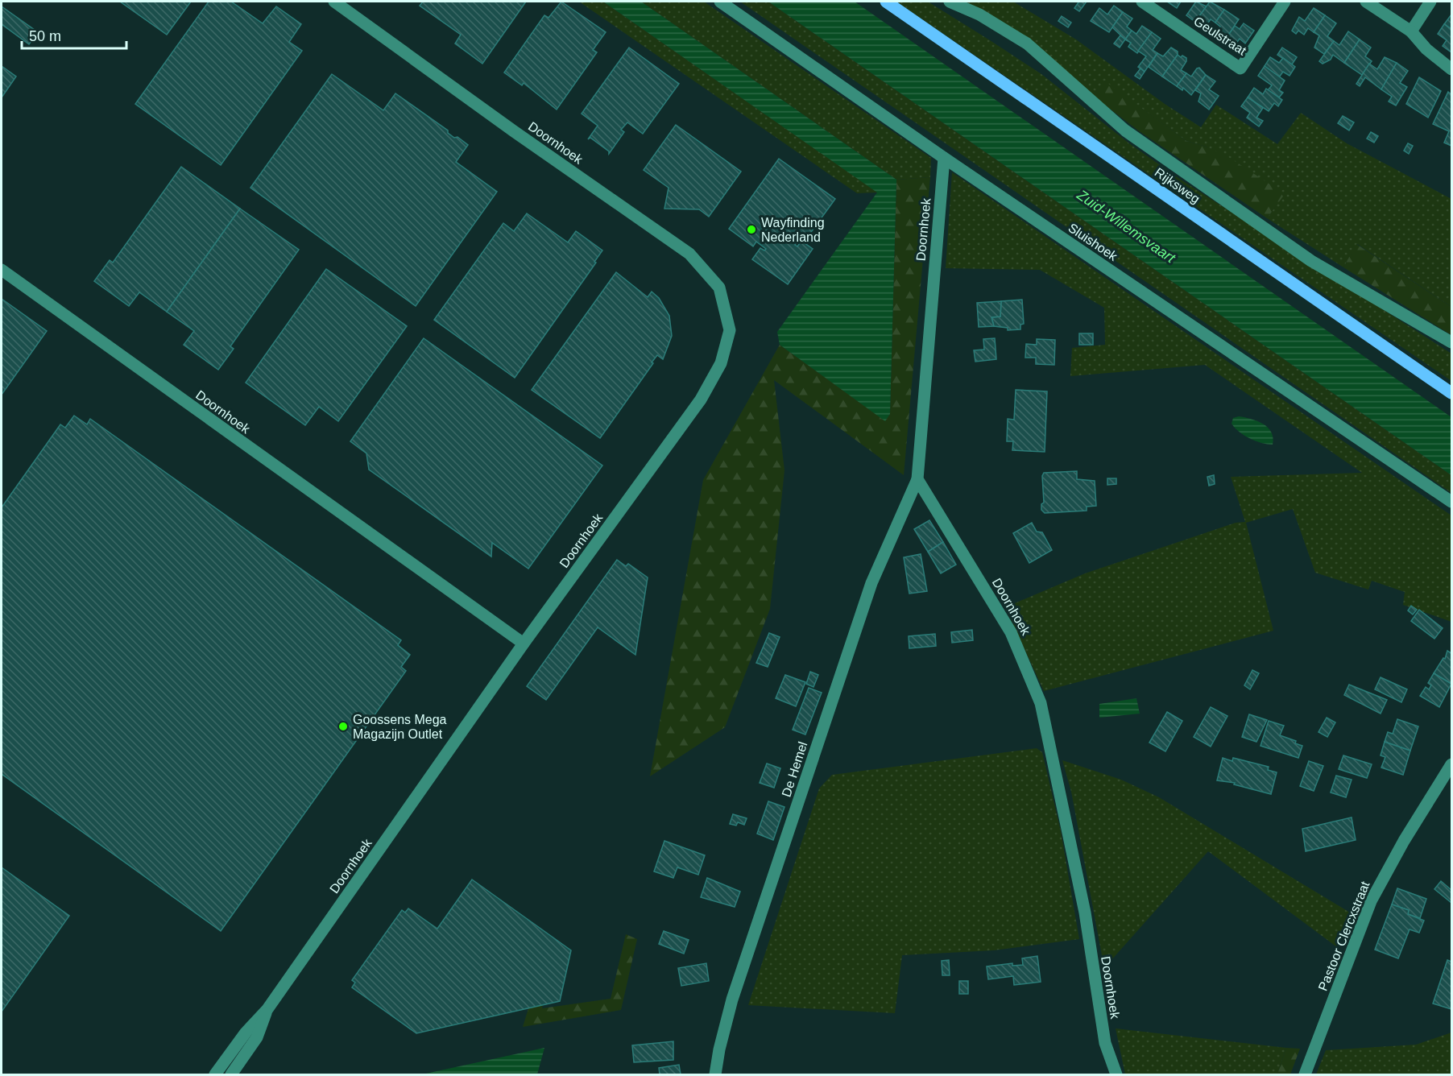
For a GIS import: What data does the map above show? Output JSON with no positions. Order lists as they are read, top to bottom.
{
  "streets": {
    "main road": ["Rijksweg"],
    "street": [
      "Geulstraat",
      "Doornhoek",
      "Sluishoek",
      "De Hemel",
      "Pastoor Clercxstraat"
    ]
  },
  "crossings": [
    ["Doornhoek", "Sluishoek"],
    ["Doornhoek", "De Hemel"]
  ],
  "water": ["Zuid-Willemsvaart"],
  "places": ["Wayfinding Nederland", "Goossens Mega Magazijn Outlet"],
  "scale_bar": "50 m"
}
